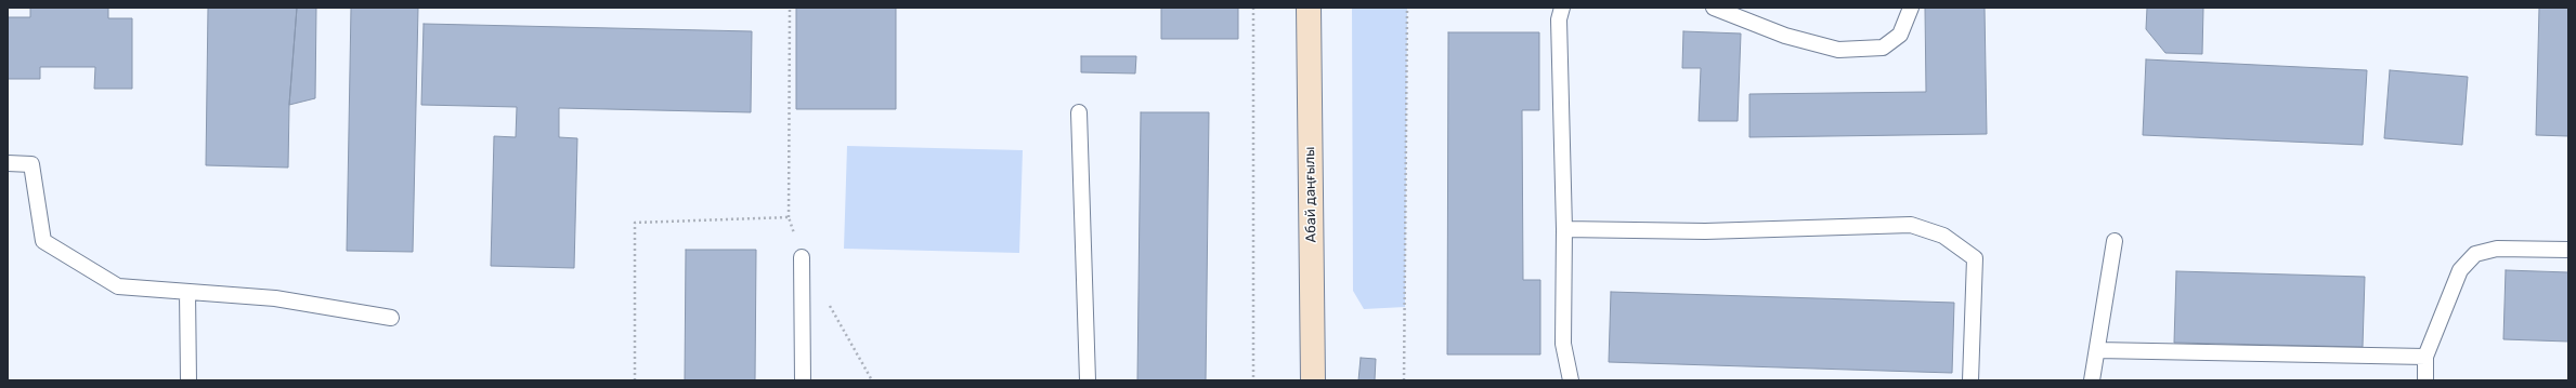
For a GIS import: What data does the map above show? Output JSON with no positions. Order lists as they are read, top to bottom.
{
  "streets": {
    "main road": ["Абай даңғылы"]
  }
}
